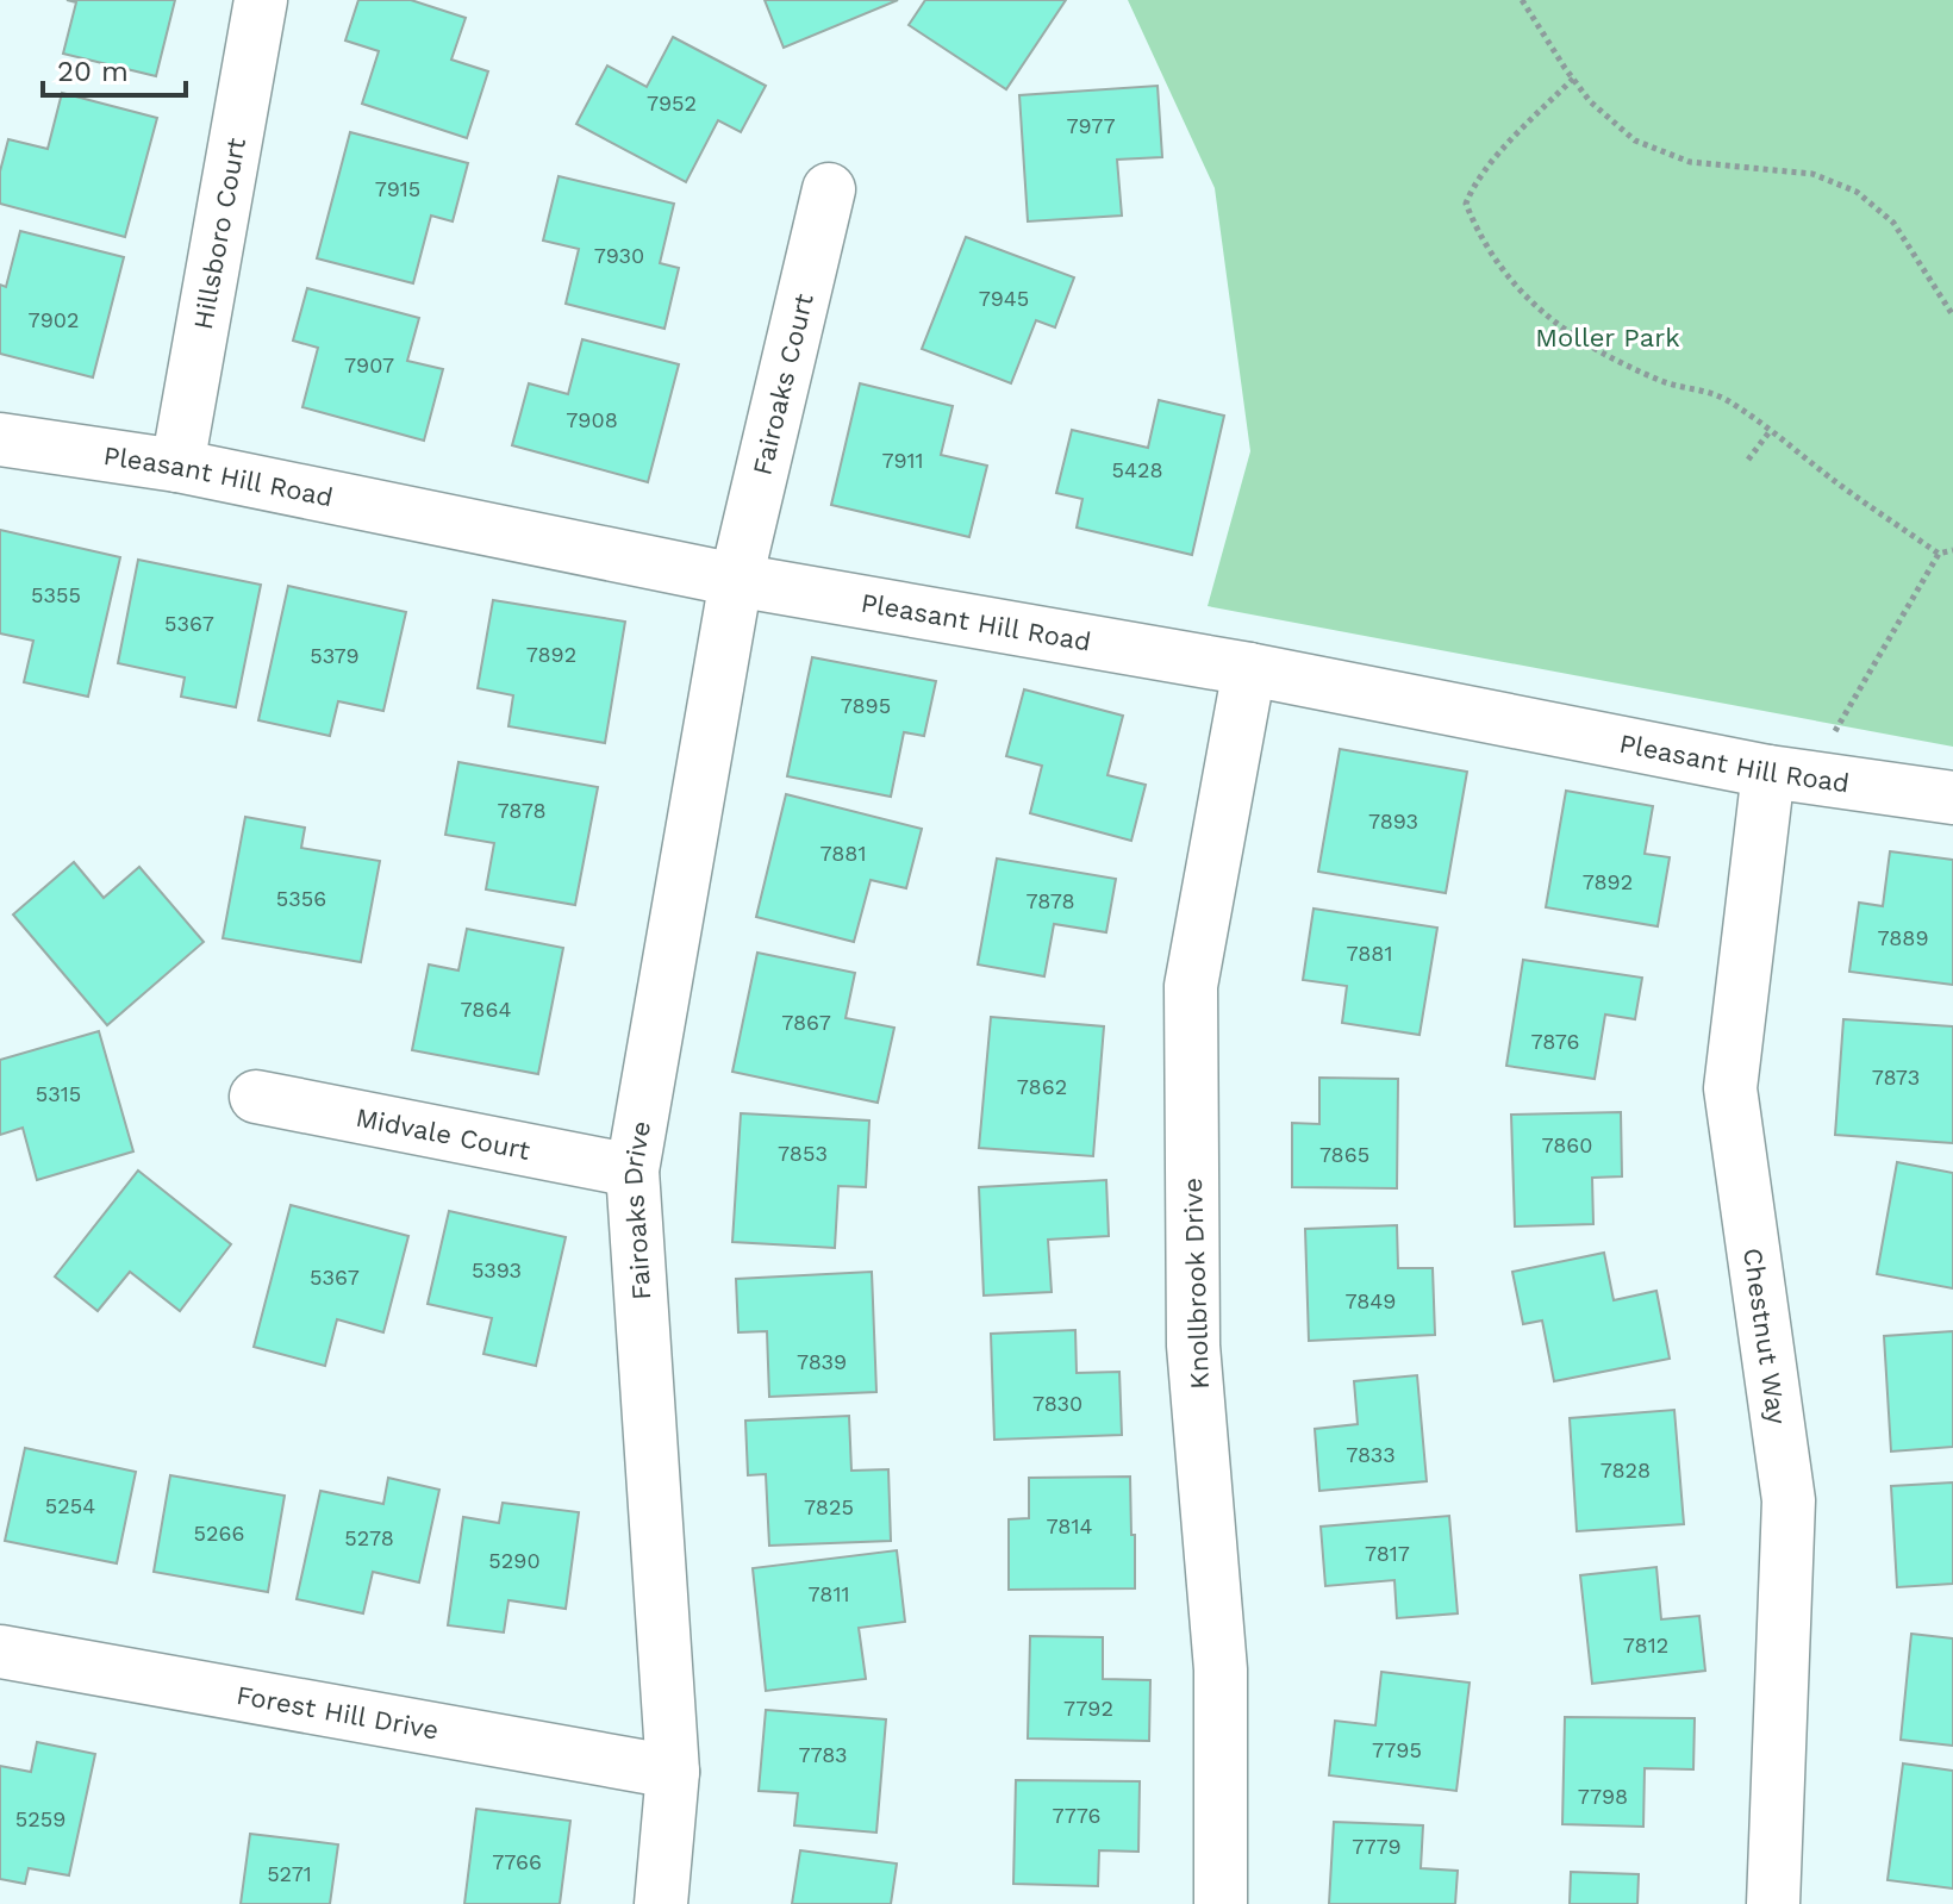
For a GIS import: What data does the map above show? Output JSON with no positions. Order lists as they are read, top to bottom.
{
  "streets": {
    "street": [
      "Hillsboro Court",
      "Fairoaks Court",
      "Pleasant Hill Road",
      "Midvale Court",
      "Fairoaks Drive",
      "Knollbrook Drive",
      "Chestnut Way",
      "Forest Hill Drive"
    ]
  },
  "crossings": [
    ["Hillsboro Court", "Pleasant Hill Road"],
    ["Fairoaks Court", "Pleasant Hill Road"],
    ["Fairoaks Court", "Fairoaks Drive"],
    ["Pleasant Hill Road", "Fairoaks Drive"],
    ["Pleasant Hill Road", "Knollbrook Drive"],
    ["Pleasant Hill Road", "Chestnut Way"],
    ["Midvale Court", "Fairoaks Drive"],
    ["Fairoaks Drive", "Forest Hill Drive"]
  ],
  "parks": ["Moller Park"],
  "house_numbers": [
    "7952",
    "7977",
    "7915",
    "7930",
    "7945",
    "7902",
    "7907",
    "7908",
    "7911",
    "5428",
    "5355",
    "5367",
    "7892",
    "5379",
    "7895",
    "7878",
    "7893",
    "7881",
    "7892",
    "5356",
    "7878",
    "7889",
    "7881",
    "7864",
    "7867",
    "7876",
    "7873",
    "7862",
    "5315",
    "7860",
    "7853",
    "7865",
    "5393",
    "5367",
    "7849",
    "7839",
    "7830",
    "7833",
    "7828",
    "5254",
    "7825",
    "7814",
    "5266",
    "5278",
    "7817",
    "5290",
    "7811",
    "7812",
    "7792",
    "7795",
    "7783",
    "7798",
    "7776",
    "5259",
    "7779",
    "7766",
    "5271"
  ],
  "scale_bar": "20 m"
}
